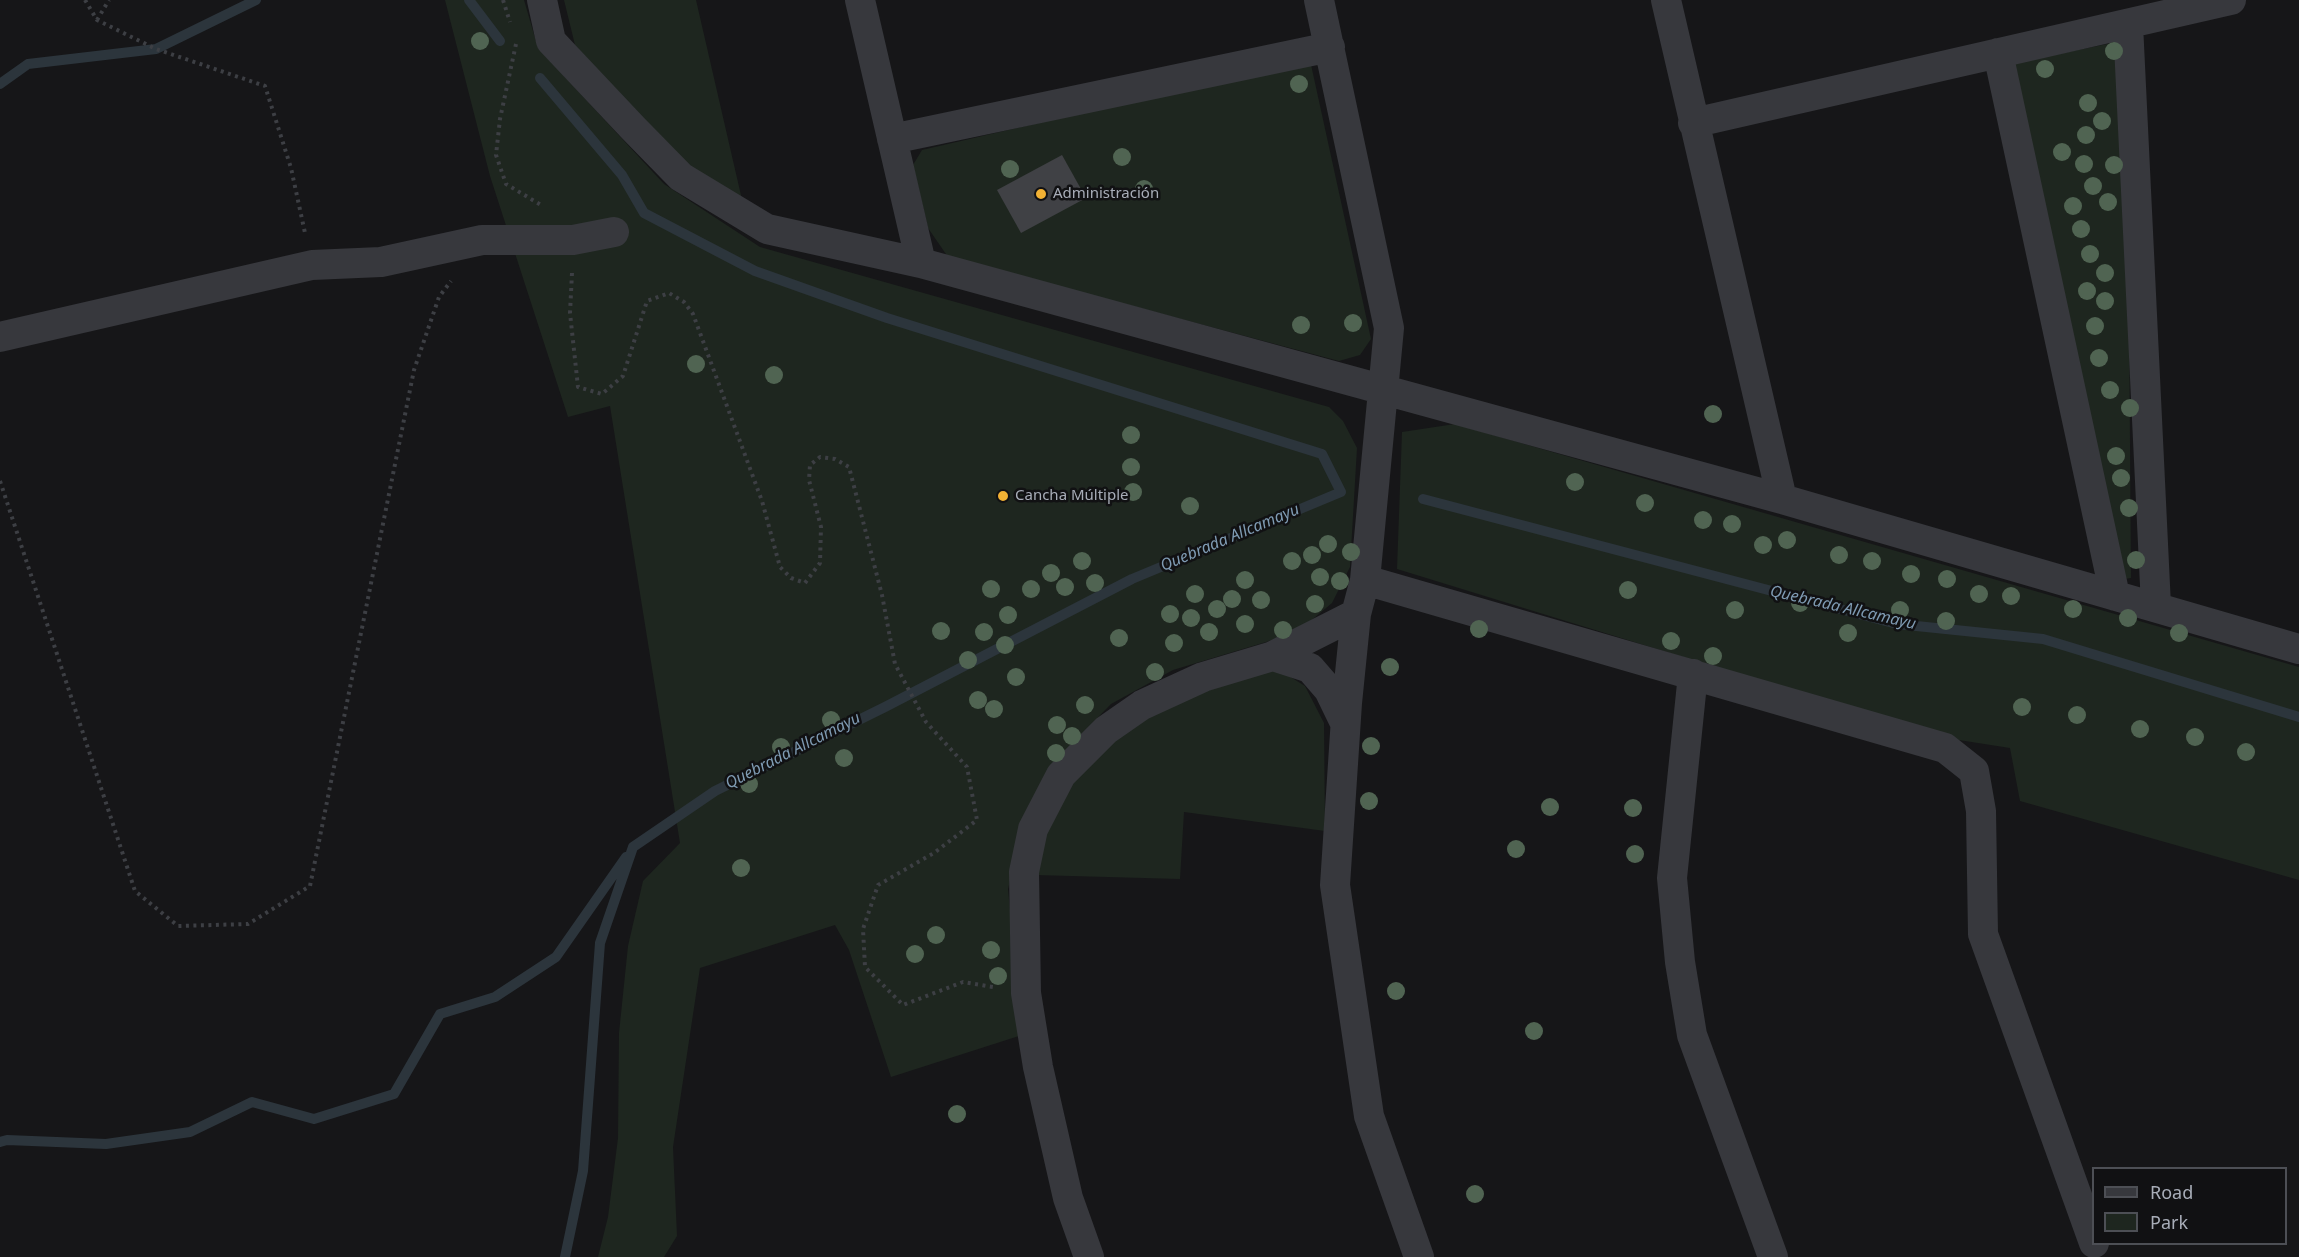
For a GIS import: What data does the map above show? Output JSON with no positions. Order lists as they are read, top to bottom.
{
  "water": ["Quebrada Allcamayu"],
  "places": ["Administración", "Cancha Múltiple"],
  "legend": ["Road", "Park"]
}
